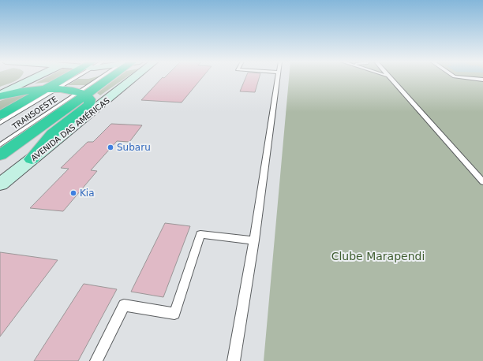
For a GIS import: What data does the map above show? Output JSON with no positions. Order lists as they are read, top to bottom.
{
  "streets": {
    "highway": ["AVENIDA DAS AMÉRICAS"],
    "lane": ["TRANSOESTE"]
  },
  "crossings": [
    ["TRANSOESTE", "AVENIDA DAS AMÉRICAS"]
  ],
  "parks": ["Clube Marapendi"],
  "places": ["Subaru", "Kia"]
}
